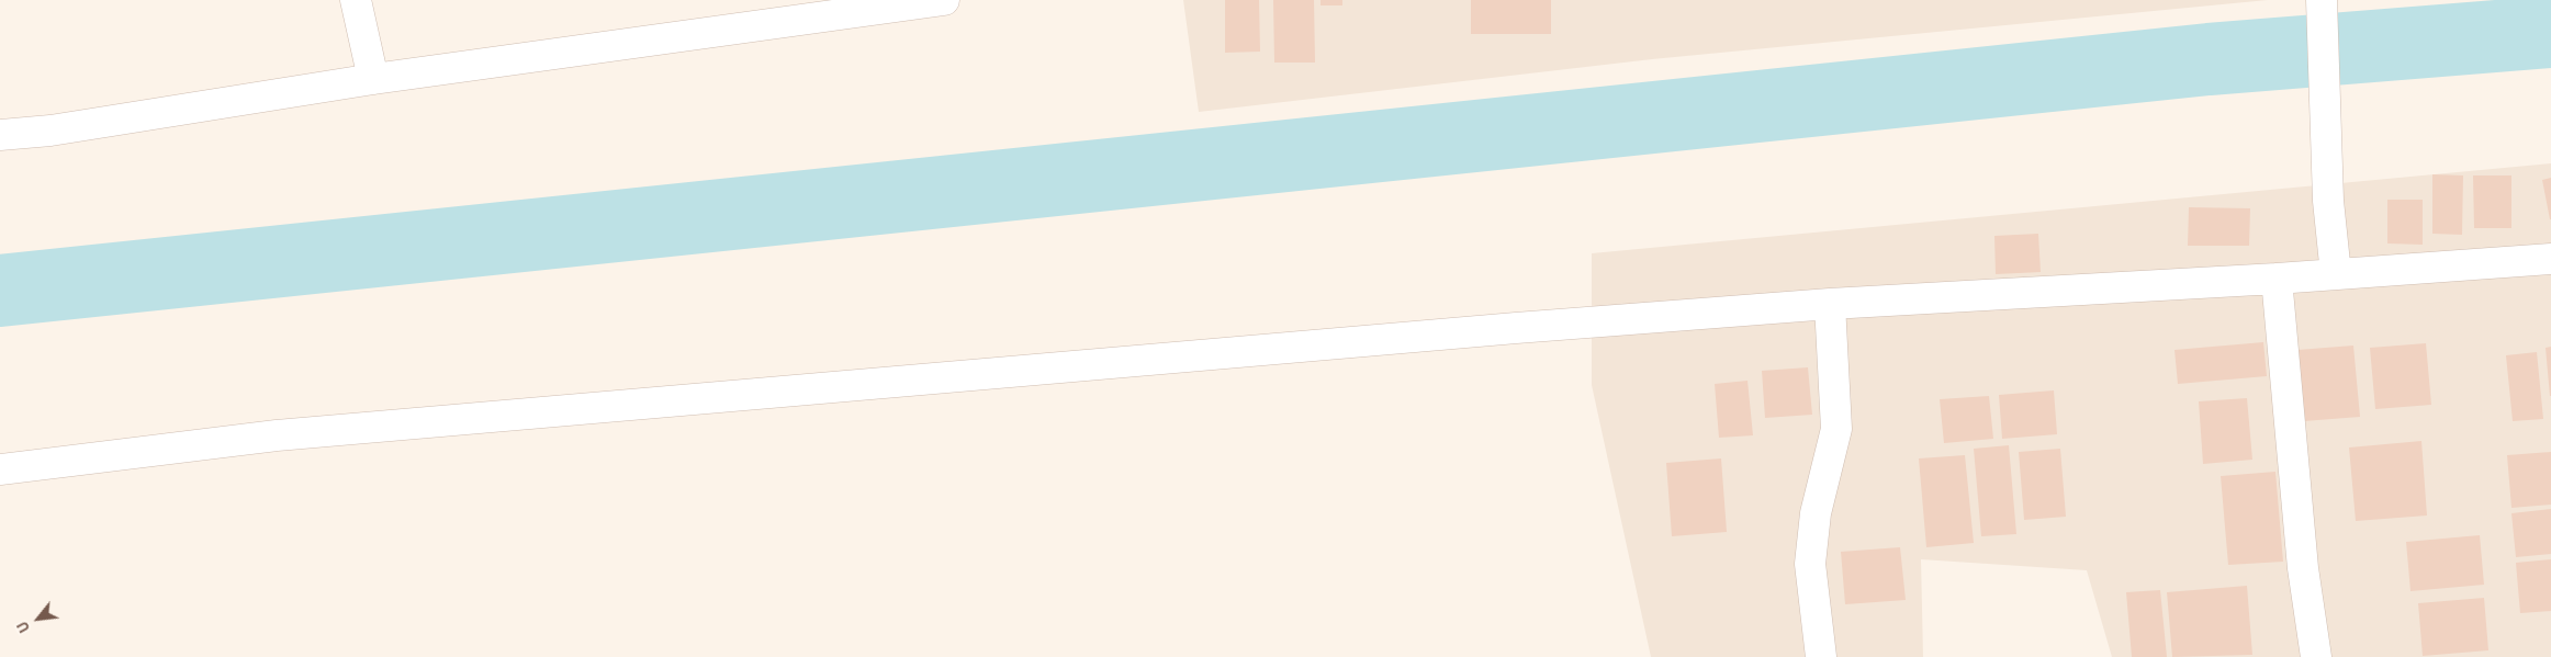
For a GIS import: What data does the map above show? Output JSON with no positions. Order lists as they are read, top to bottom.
{
  "north": "bottom left"
}
